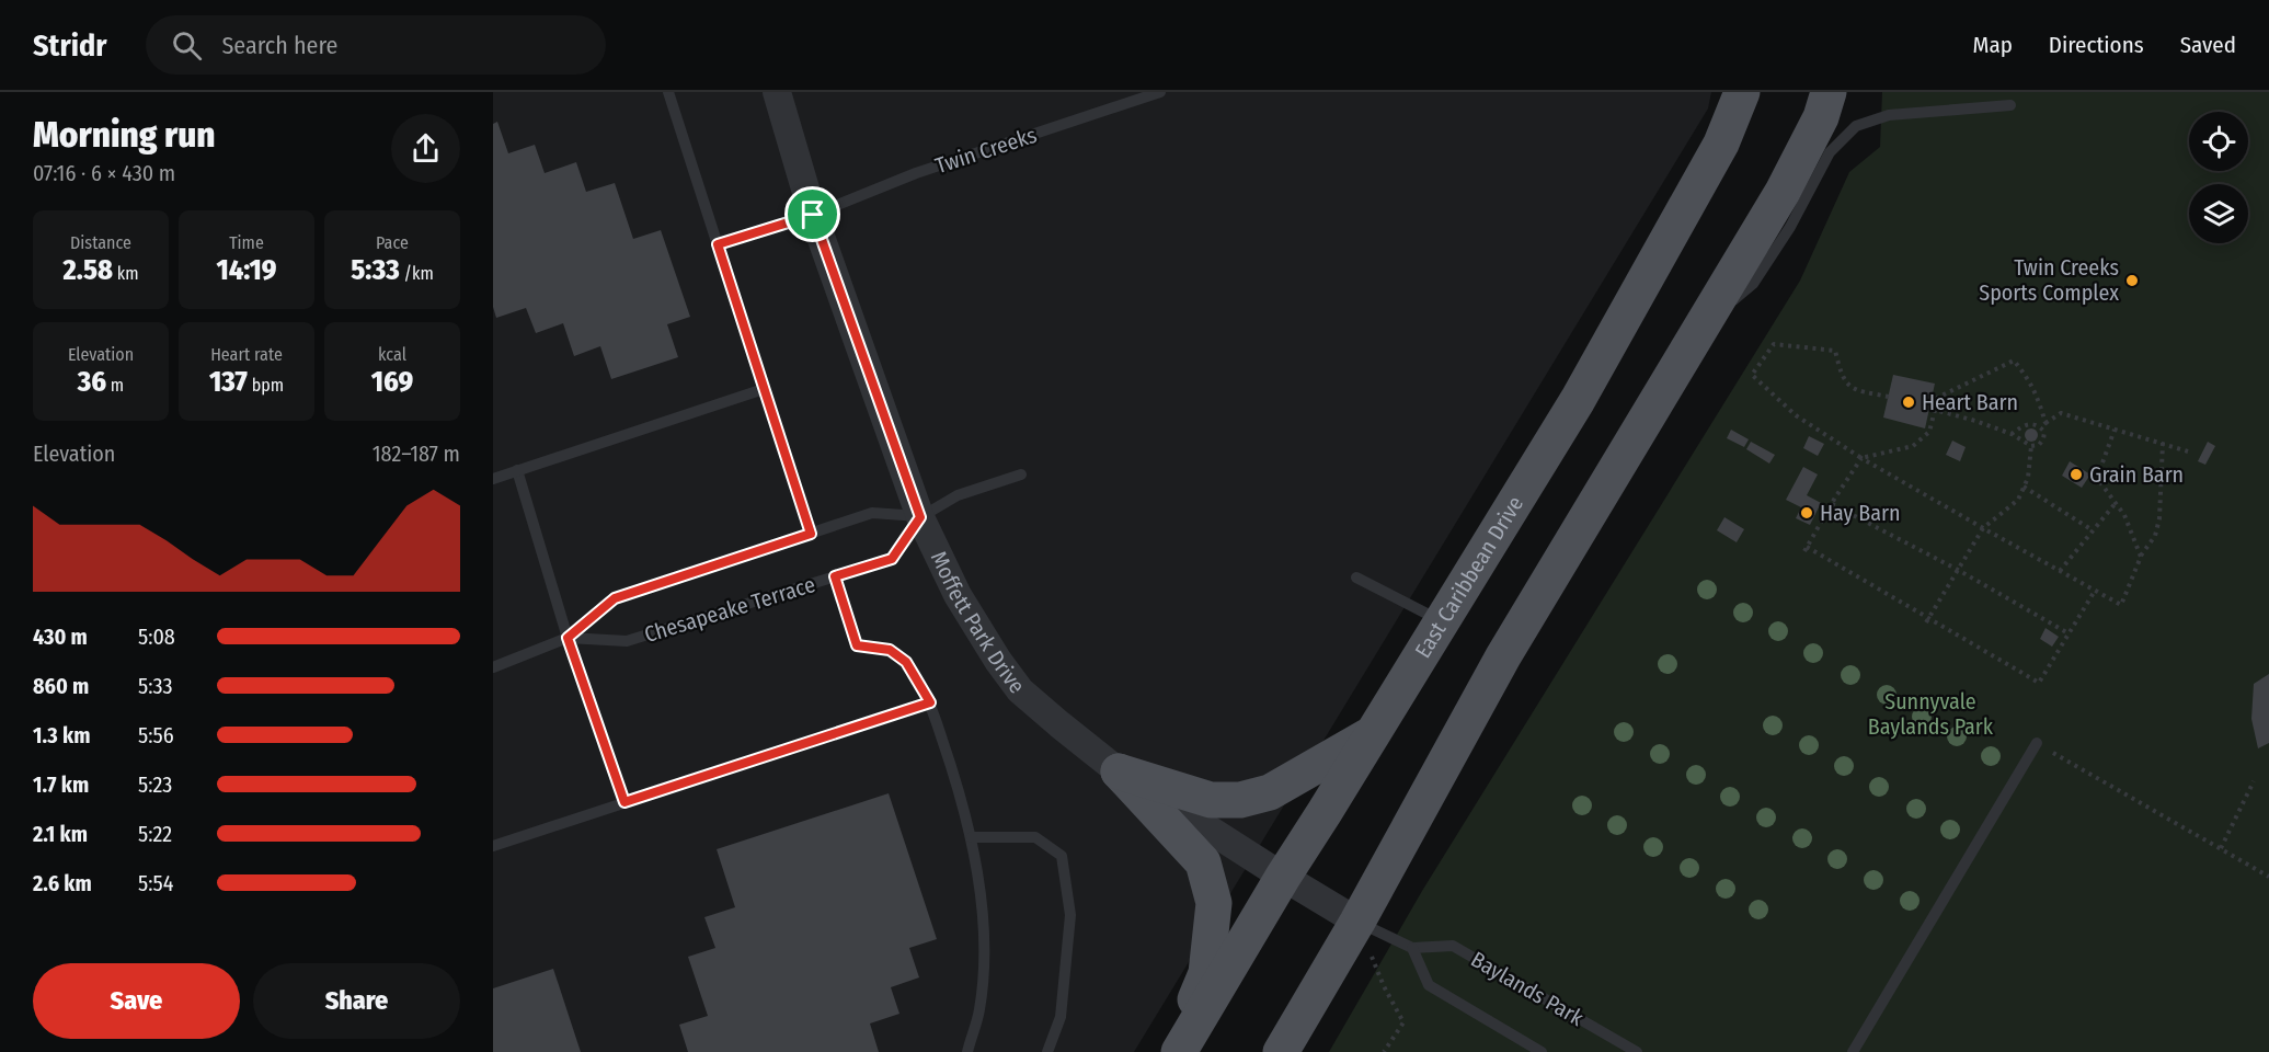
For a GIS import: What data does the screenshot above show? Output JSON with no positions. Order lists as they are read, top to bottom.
{
  "streets": {
    "main road": ["East Caribbean Drive"],
    "street": ["Moffett Park Drive"],
    "lane": ["Twin Creeks", "Chesapeake Terrace", "Baylands Park"]
  },
  "crossings": [
    ["Twin Creeks", "Moffett Park Drive"],
    ["East Caribbean Drive", "Moffett Park Drive"],
    ["Chesapeake Terrace", "Moffett Park Drive"]
  ],
  "parks": ["Sunnyvale Baylands Park"],
  "places": [
    "Twin Creeks Sports Complex",
    "Heart Barn",
    "Grain Barn",
    "Hay Barn"
  ],
  "page": {
    "header": "Stridr",
    "search": "Search here",
    "nav": ["Map", "Directions", "Saved"],
    "heading": ["Morning run", "07:16 · 6 × 430 m"],
    "stats": [
      ["Distance", "2.58 km"],
      ["Time", "14:19"],
      ["Pace", "5:33 /km"],
      ["Elevation", "36 m"],
      ["Heart rate", "137 bpm"],
      ["kcal", "169"]
    ],
    "chart": ["Elevation", "182–187 m"],
    "list": [
      {
        "name": "430 m",
        "note": "5:08"
      },
      {
        "name": "860 m",
        "note": "5:33"
      },
      {
        "name": "1.3 km",
        "note": "5:56"
      },
      {
        "name": "1.7 km",
        "note": "5:23"
      },
      {
        "name": "2.1 km",
        "note": "5:22"
      },
      {
        "name": "2.6 km",
        "note": "5:54"
      }
    ],
    "buttons": ["Save", "Share"]
  }
}
